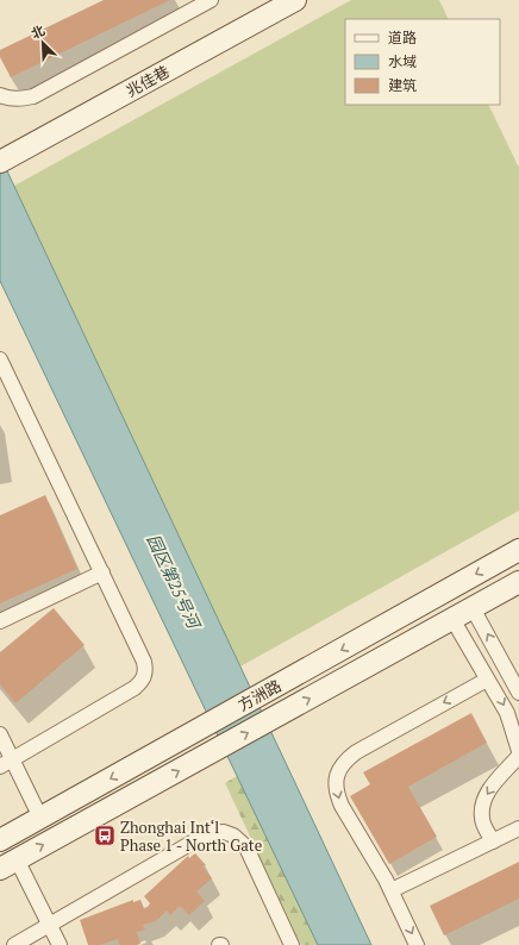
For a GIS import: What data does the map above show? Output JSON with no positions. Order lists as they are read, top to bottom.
{
  "streets": {
    "main road": ["兆佳巷", "方洲路"]
  },
  "water": ["园区第25号河"],
  "places": {
    "bus stop": ["Zhonghai Int‘l Phase 1 - North Gate"]
  },
  "legend": ["道路", "水域", "建筑"],
  "north": "top left"
}
